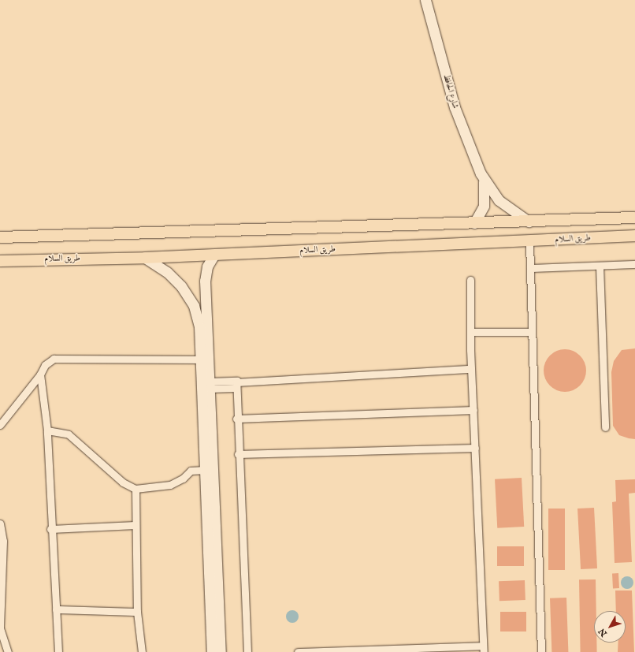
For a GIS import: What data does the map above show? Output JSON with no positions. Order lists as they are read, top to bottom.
{
  "streets": {
    "main road": ["طريق السلام"],
    "street": ["شارع الحافظ"]
  },
  "north": "bottom left"
}
